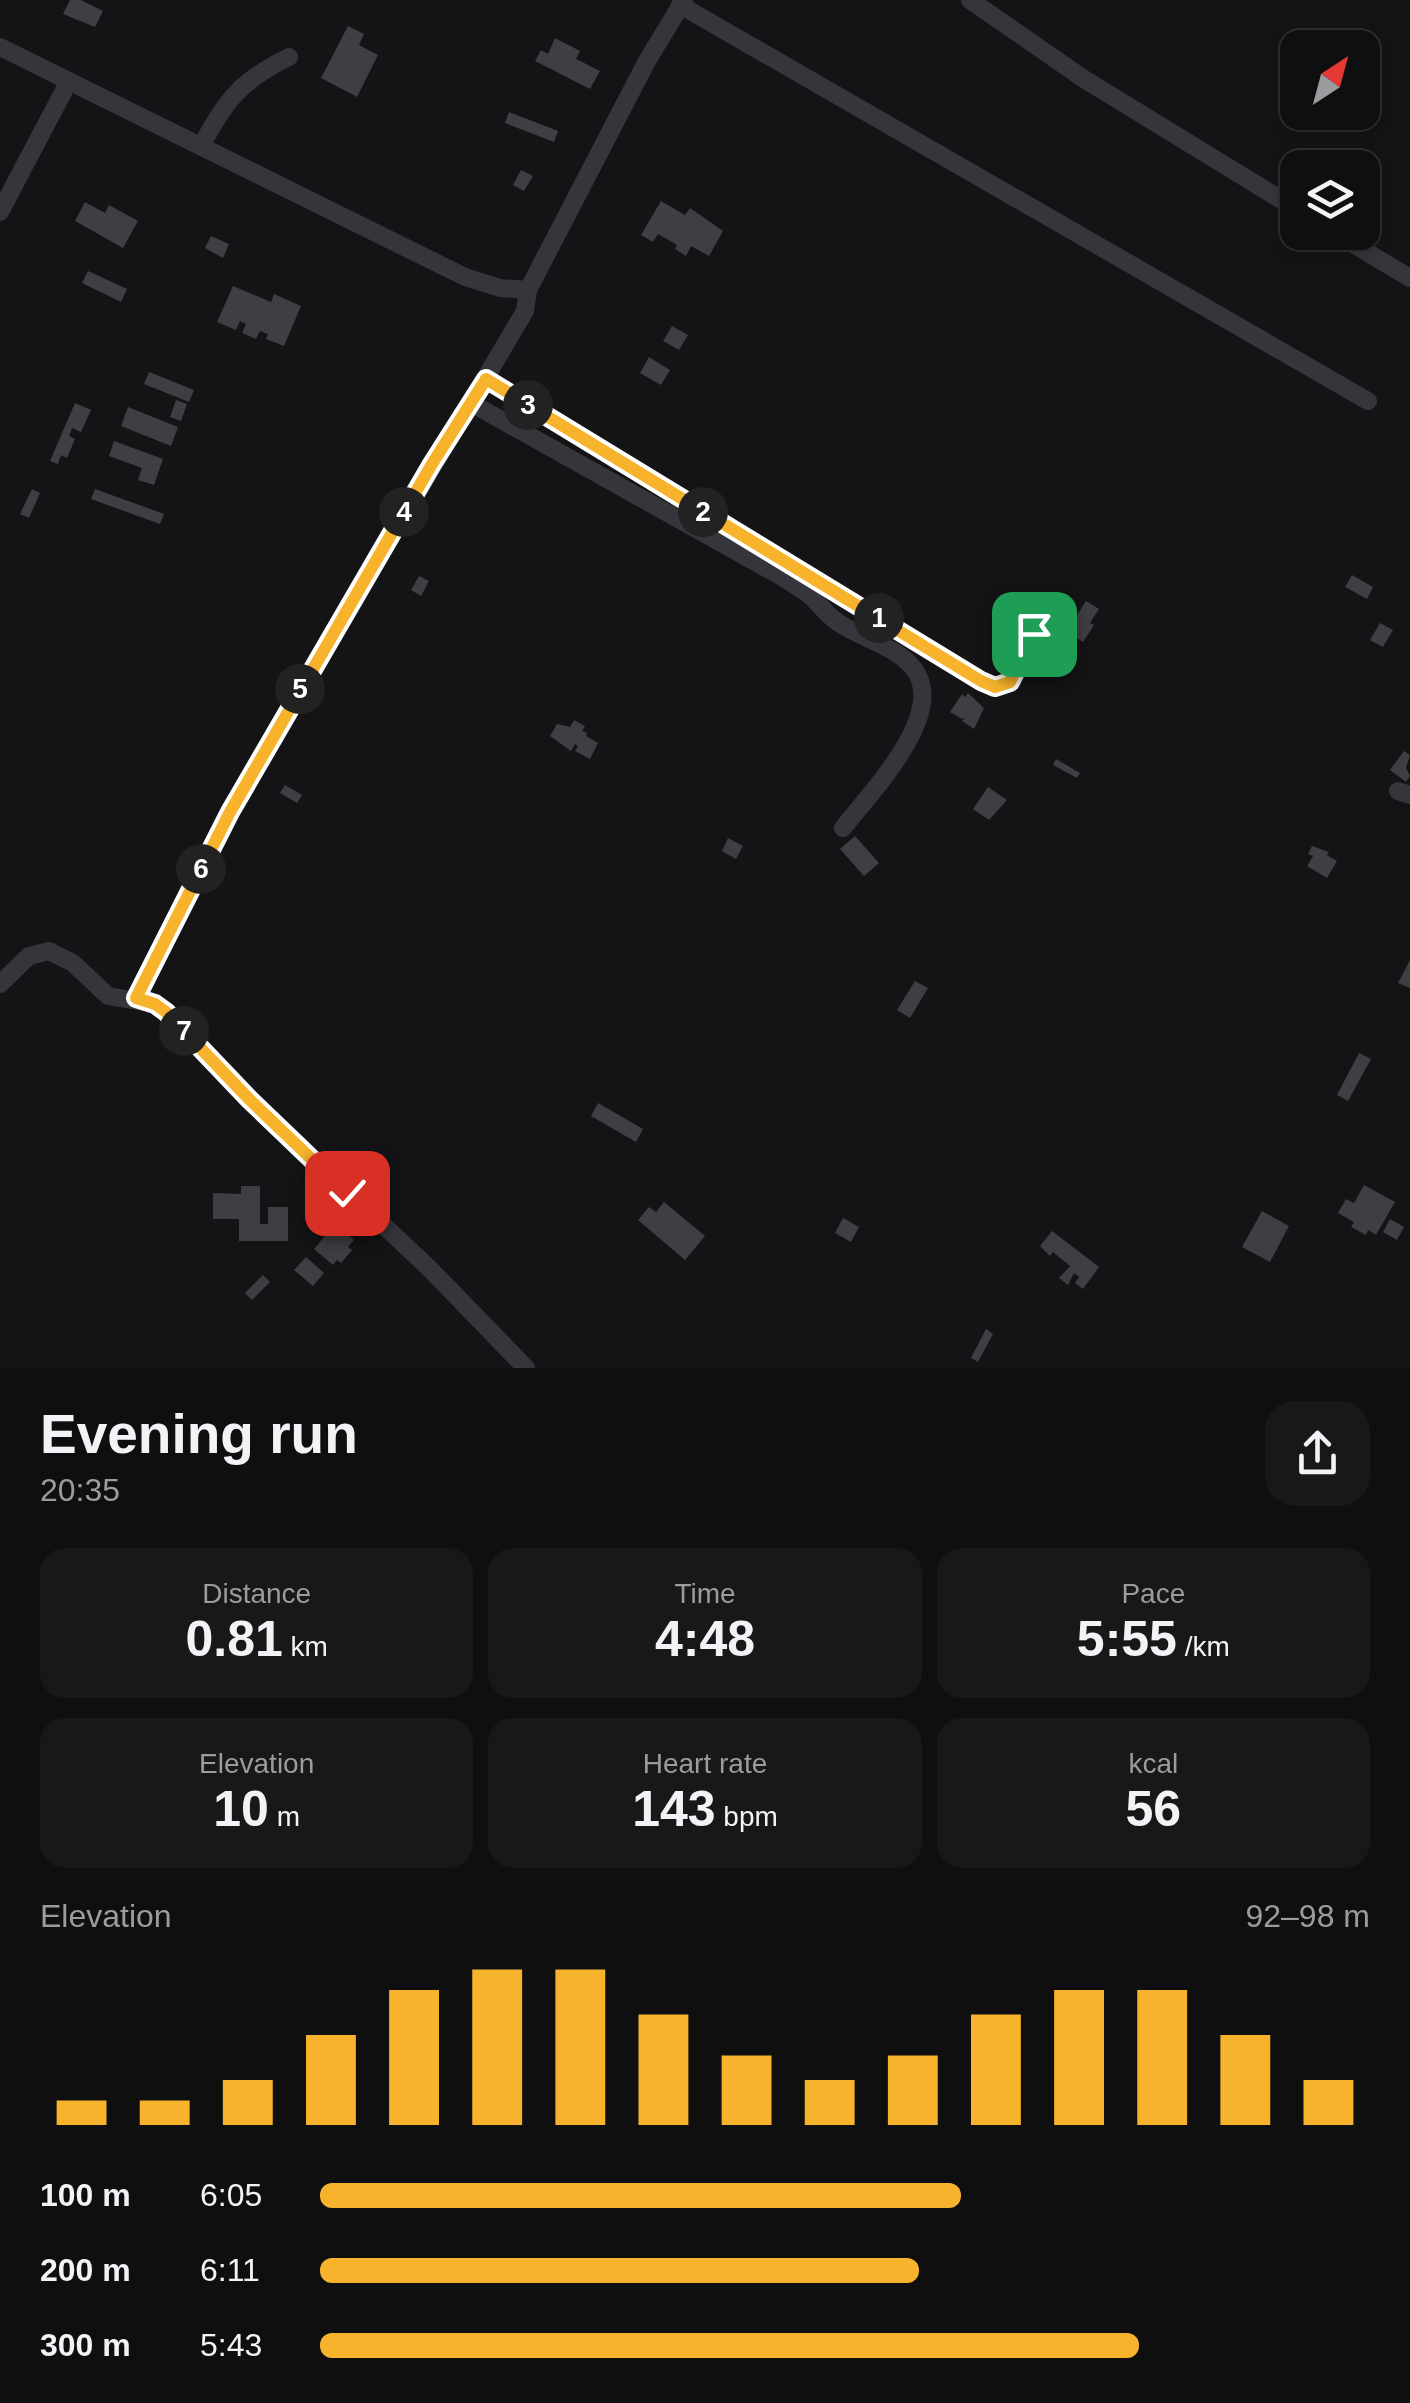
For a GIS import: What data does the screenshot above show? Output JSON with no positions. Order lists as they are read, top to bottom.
{
  "north": "top right",
  "page": {
    "pins": [
      "3",
      "2",
      "4",
      "1",
      "5",
      "6",
      "7"
    ],
    "heading": ["Evening run", "20:35"],
    "stats": [
      ["Distance", "0.81 km"],
      ["Time", "4:48"],
      ["Pace", "5:55 /km"],
      ["Elevation", "10 m"],
      ["Heart rate", "143 bpm"],
      ["kcal", "56"]
    ],
    "chart": ["Elevation", "92–98 m"],
    "list": [
      {
        "name": "100 m",
        "note": "6:05"
      },
      {
        "name": "200 m",
        "note": "6:11"
      },
      {
        "name": "300 m",
        "note": "5:43"
      }
    ]
  }
}
